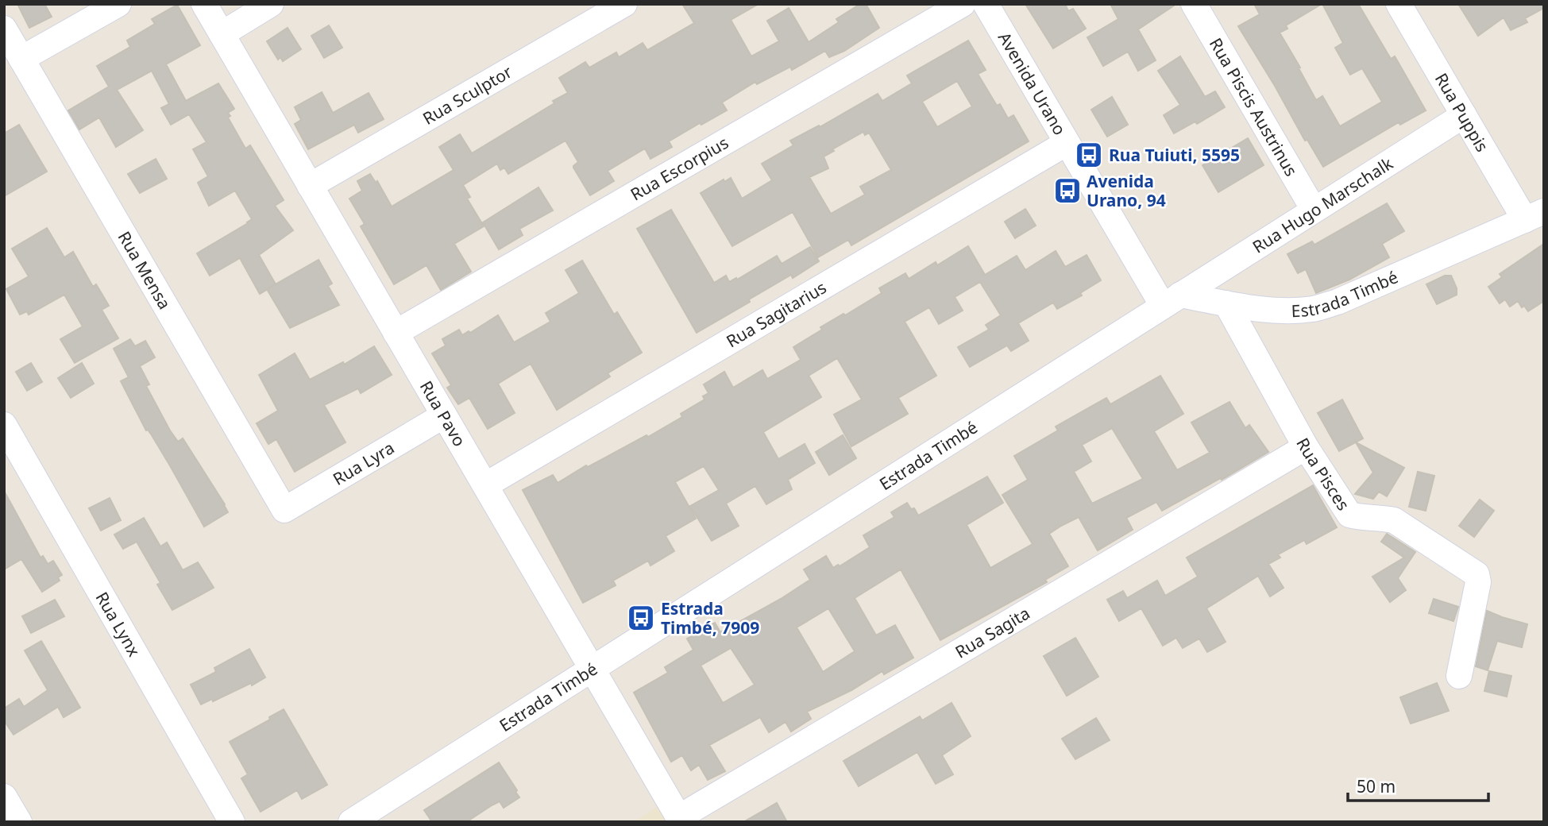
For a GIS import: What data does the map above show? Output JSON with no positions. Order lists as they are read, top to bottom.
{
  "streets": {
    "street": [
      "Avenida Urano",
      "Rua Sculptor",
      "Rua Piscis Austrinus",
      "Rua Puppis",
      "Rua Escorpius",
      "Rua Hugo Marschalk",
      "Rua Mensa",
      "Estrada Timbé",
      "Rua Sagitarius",
      "Rua Pavo",
      "Rua Lyra",
      "Rua Pisces",
      "Rua Lynx",
      "Rua Sagita"
    ]
  },
  "crossings": [
    ["Avenida Urano", "Rua Hugo Marschalk"],
    ["Avenida Urano", "Estrada Timbé"],
    ["Avenida Urano", "Rua Sagitarius"],
    ["Rua Sculptor", "Rua Pavo"],
    ["Rua Piscis Austrinus", "Rua Hugo Marschalk"],
    ["Rua Puppis", "Rua Hugo Marschalk"],
    ["Rua Puppis", "Estrada Timbé"],
    ["Rua Escorpius", "Rua Pavo"],
    ["Rua Hugo Marschalk", "Estrada Timbé"],
    ["Rua Mensa", "Rua Lyra"],
    ["Estrada Timbé", "Rua Pavo"],
    ["Estrada Timbé", "Rua Pisces"],
    ["Rua Sagitarius", "Rua Pavo"],
    ["Rua Pavo", "Rua Lyra"],
    ["Rua Pavo", "Rua Sagita"],
    ["Rua Pisces", "Rua Sagita"]
  ],
  "places": {
    "bus stop": ["Rua Tuiuti, 5595", "Avenida Urano, 94", "Estrada Timbé, 7909"]
  },
  "scale_bar": "50 m"
}
